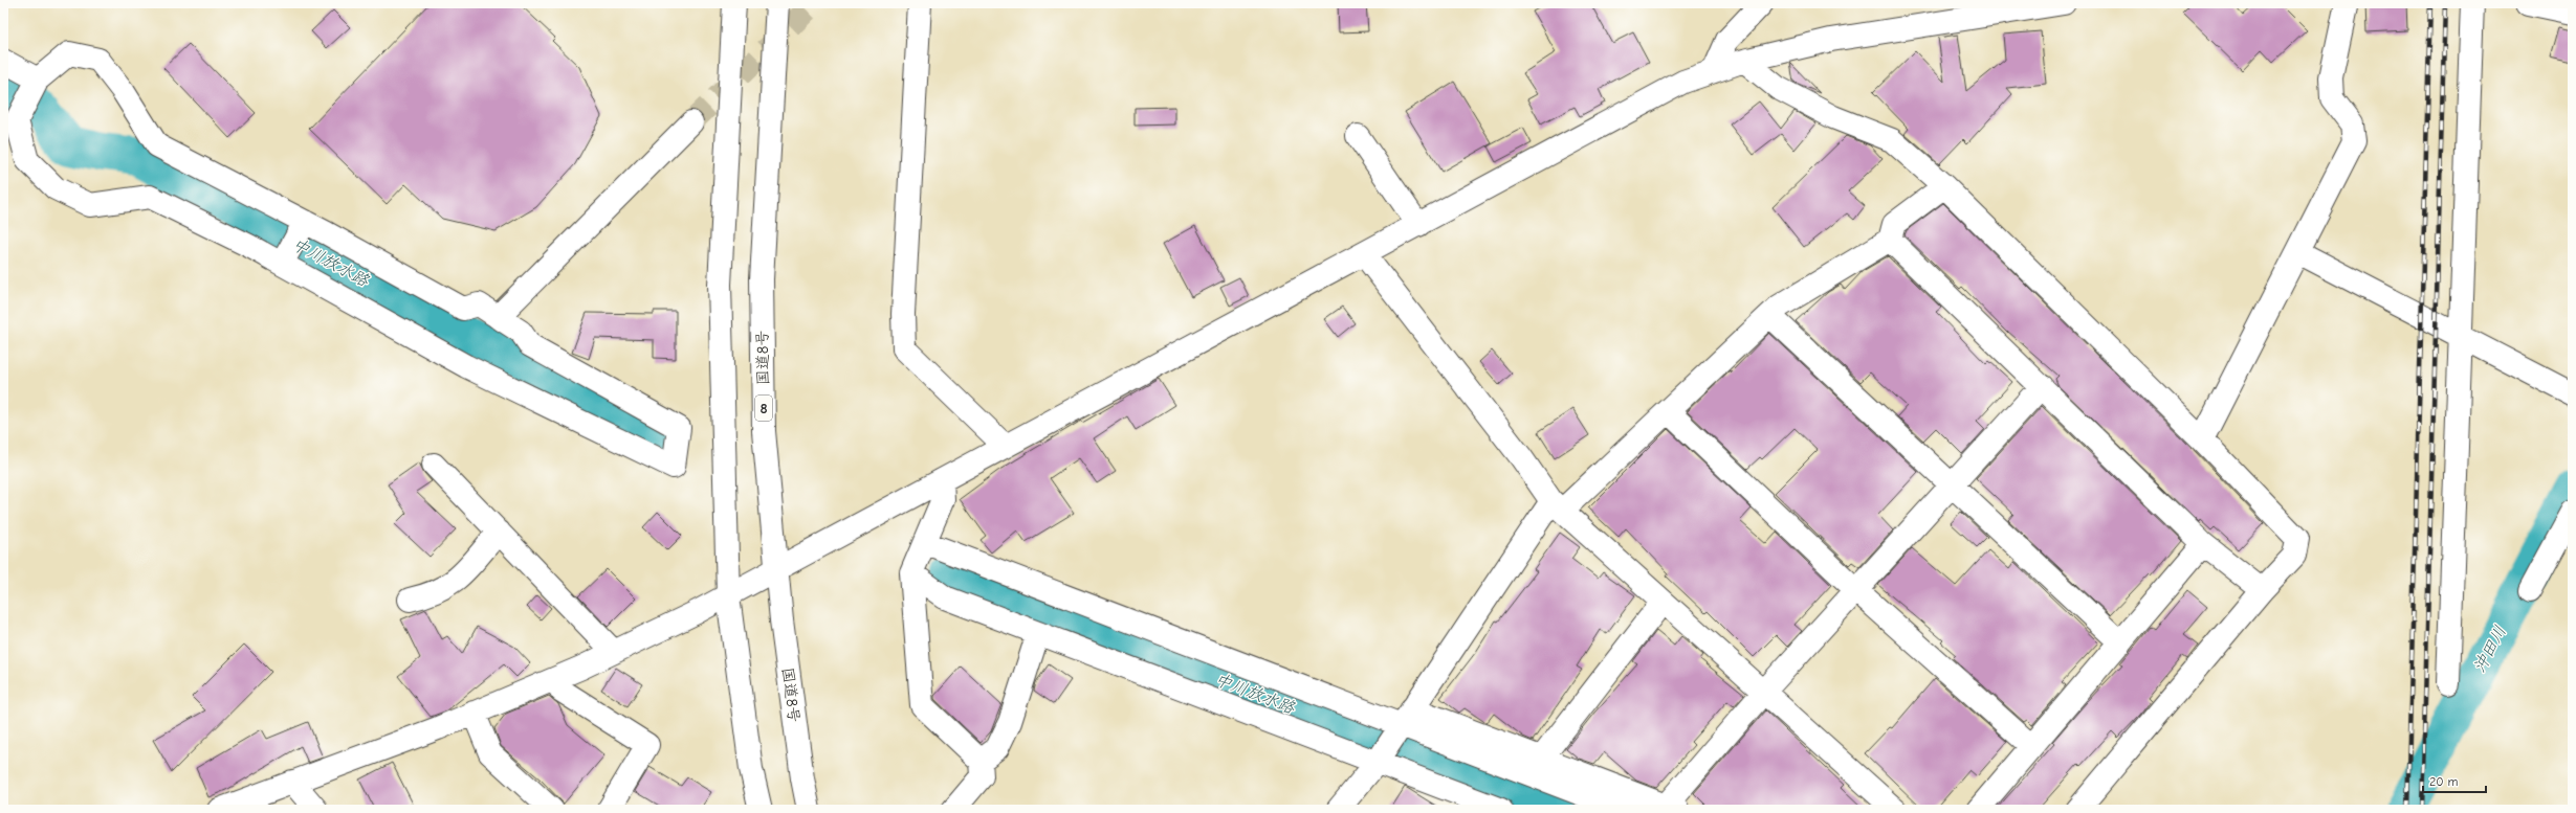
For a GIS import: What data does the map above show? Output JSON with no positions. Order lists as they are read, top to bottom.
{
  "streets": {
    "main road": ["国道8号", "8"]
  },
  "water": ["中川放水路", "沖田川"],
  "scale_bar": "20 m"
}
